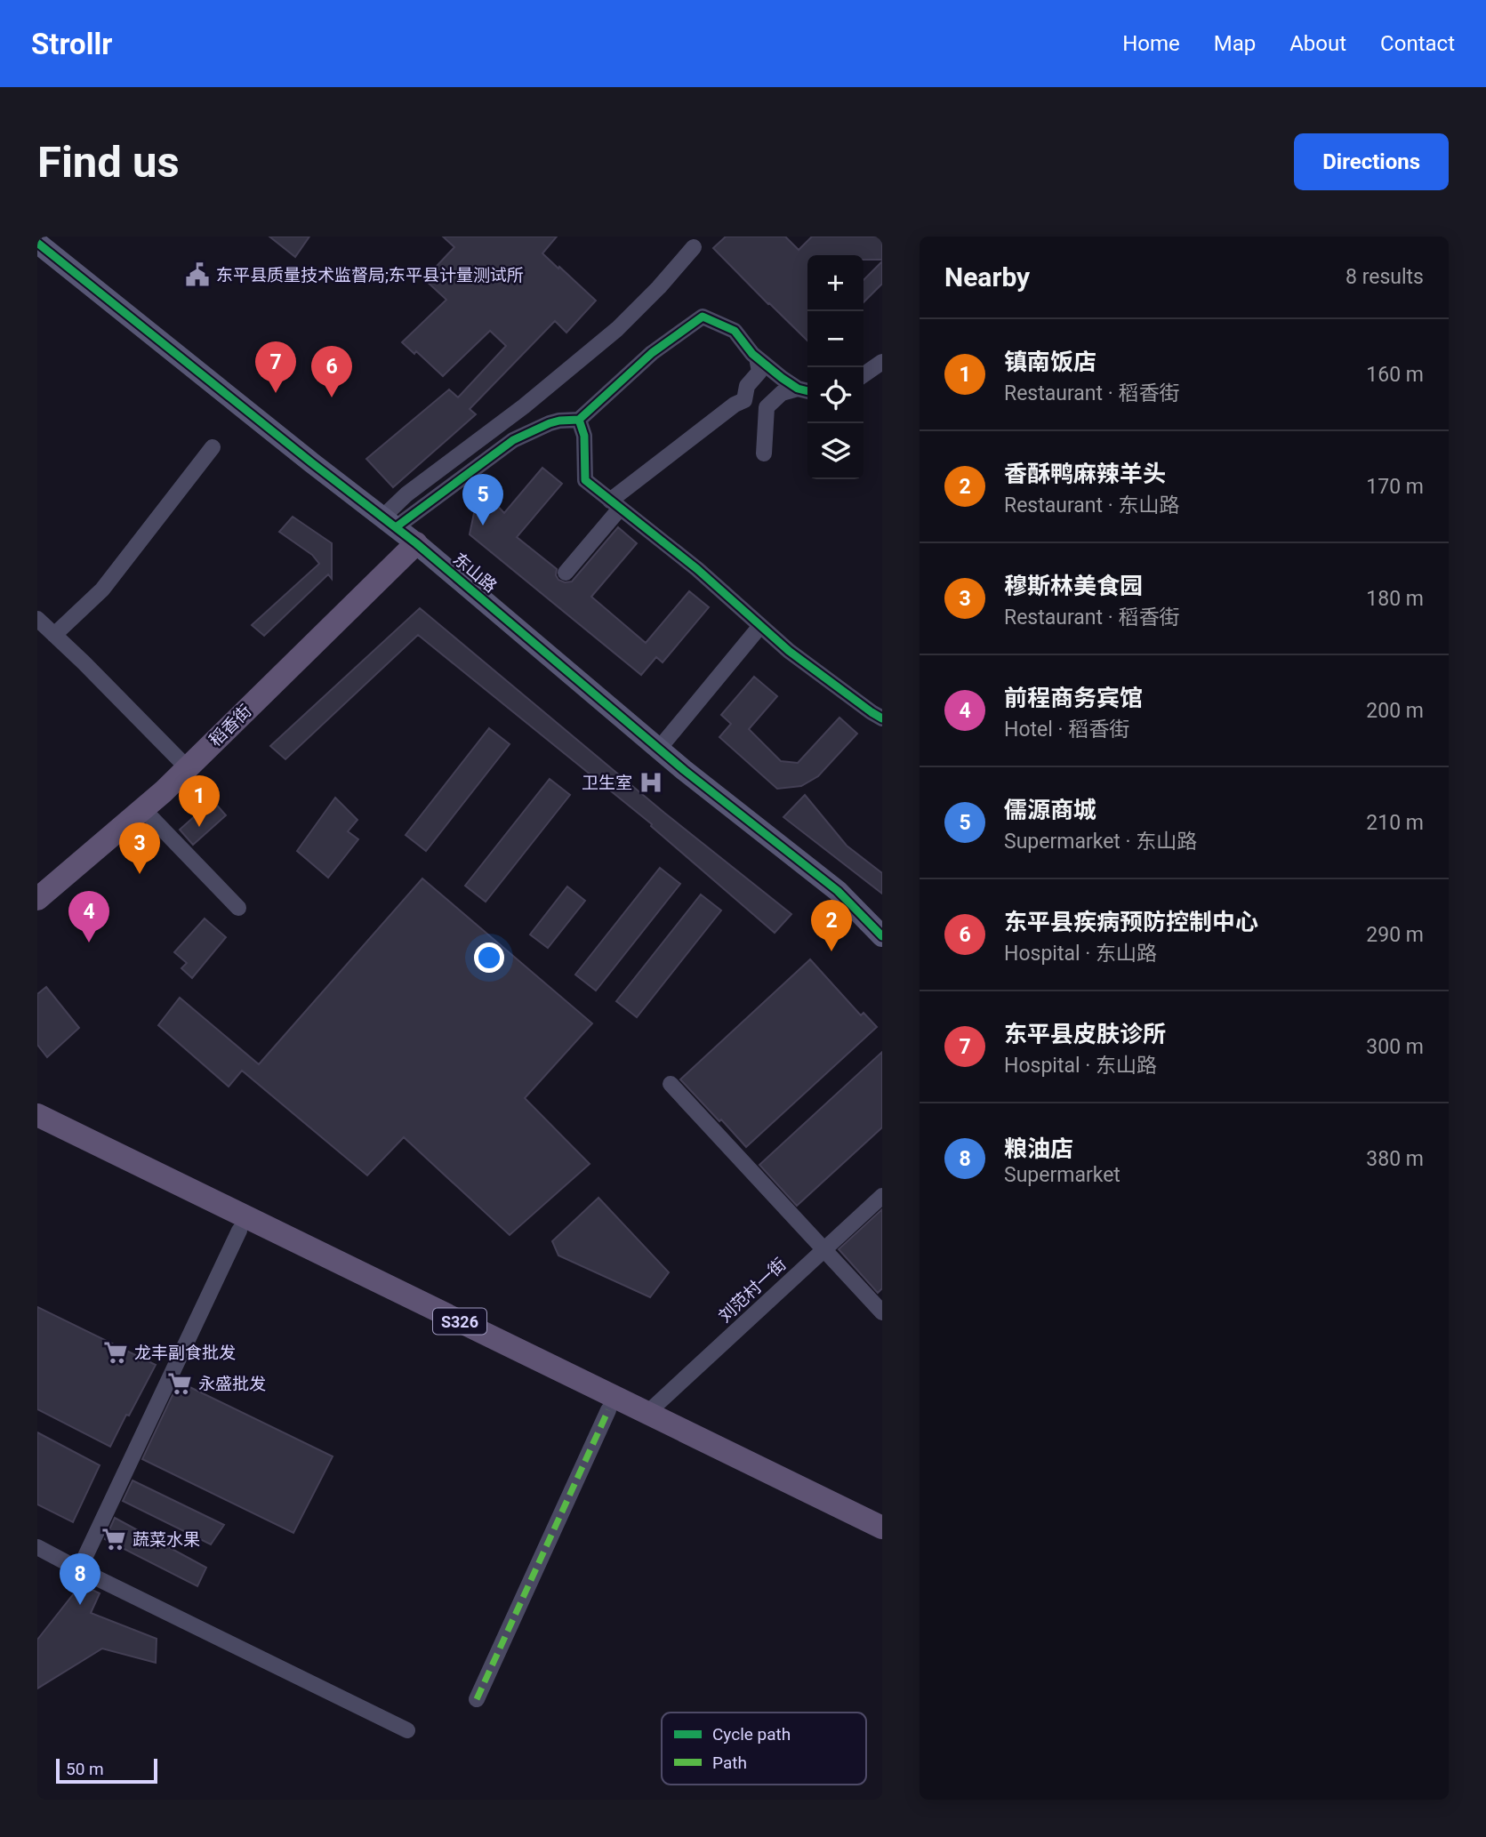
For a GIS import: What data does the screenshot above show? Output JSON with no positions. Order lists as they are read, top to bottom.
{
  "streets": {
    "main road": ["稻香街", "S326"],
    "street": ["东山路", "刘范村一街"]
  },
  "crossings": [
    ["东山路", "稻香街"],
    ["刘范村一街", "S326"]
  ],
  "places": {
    "public building": ["东平县质量技术监督局;东平县计量测试所"],
    "hospital": ["卫生室"],
    "supermarket": ["龙丰副食批发", "永盛批发", "蔬菜水果"]
  },
  "legend": ["Cycle path", "Path"],
  "scale_bar": "50 m",
  "page": {
    "header": "Strollr",
    "nav": [
      "Home",
      "Map",
      "About",
      "Contact"
    ],
    "buttons": "Directions",
    "title": "Find us",
    "heading": ["Nearby", "8 results"],
    "map_buttons": ["+", "−"],
    "list": [
      {
        "mark": "1",
        "name": "镇南饭店",
        "note": "Restaurant · 稻香街",
        "value": "160 m"
      },
      {
        "mark": "2",
        "name": "香酥鸭麻辣羊头",
        "note": "Restaurant · 东山路",
        "value": "170 m"
      },
      {
        "mark": "3",
        "name": "穆斯林美食园",
        "note": "Restaurant · 稻香街",
        "value": "180 m"
      },
      {
        "mark": "4",
        "name": "前程商务宾馆",
        "note": "Hotel · 稻香街",
        "value": "200 m"
      },
      {
        "mark": "5",
        "name": "儒源商城",
        "note": "Supermarket · 东山路",
        "value": "210 m"
      },
      {
        "mark": "6",
        "name": "东平县疾病预防控制中心",
        "note": "Hospital · 东山路",
        "value": "290 m"
      },
      {
        "mark": "7",
        "name": "东平县皮肤诊所",
        "note": "Hospital · 东山路",
        "value": "300 m"
      },
      {
        "mark": "8",
        "name": "粮油店",
        "note": "Supermarket",
        "value": "380 m"
      }
    ],
    "pins": [
      "7",
      "6",
      "5",
      "1",
      "3",
      "4",
      "2",
      "8"
    ],
    "scale": "50 m"
  }
}
